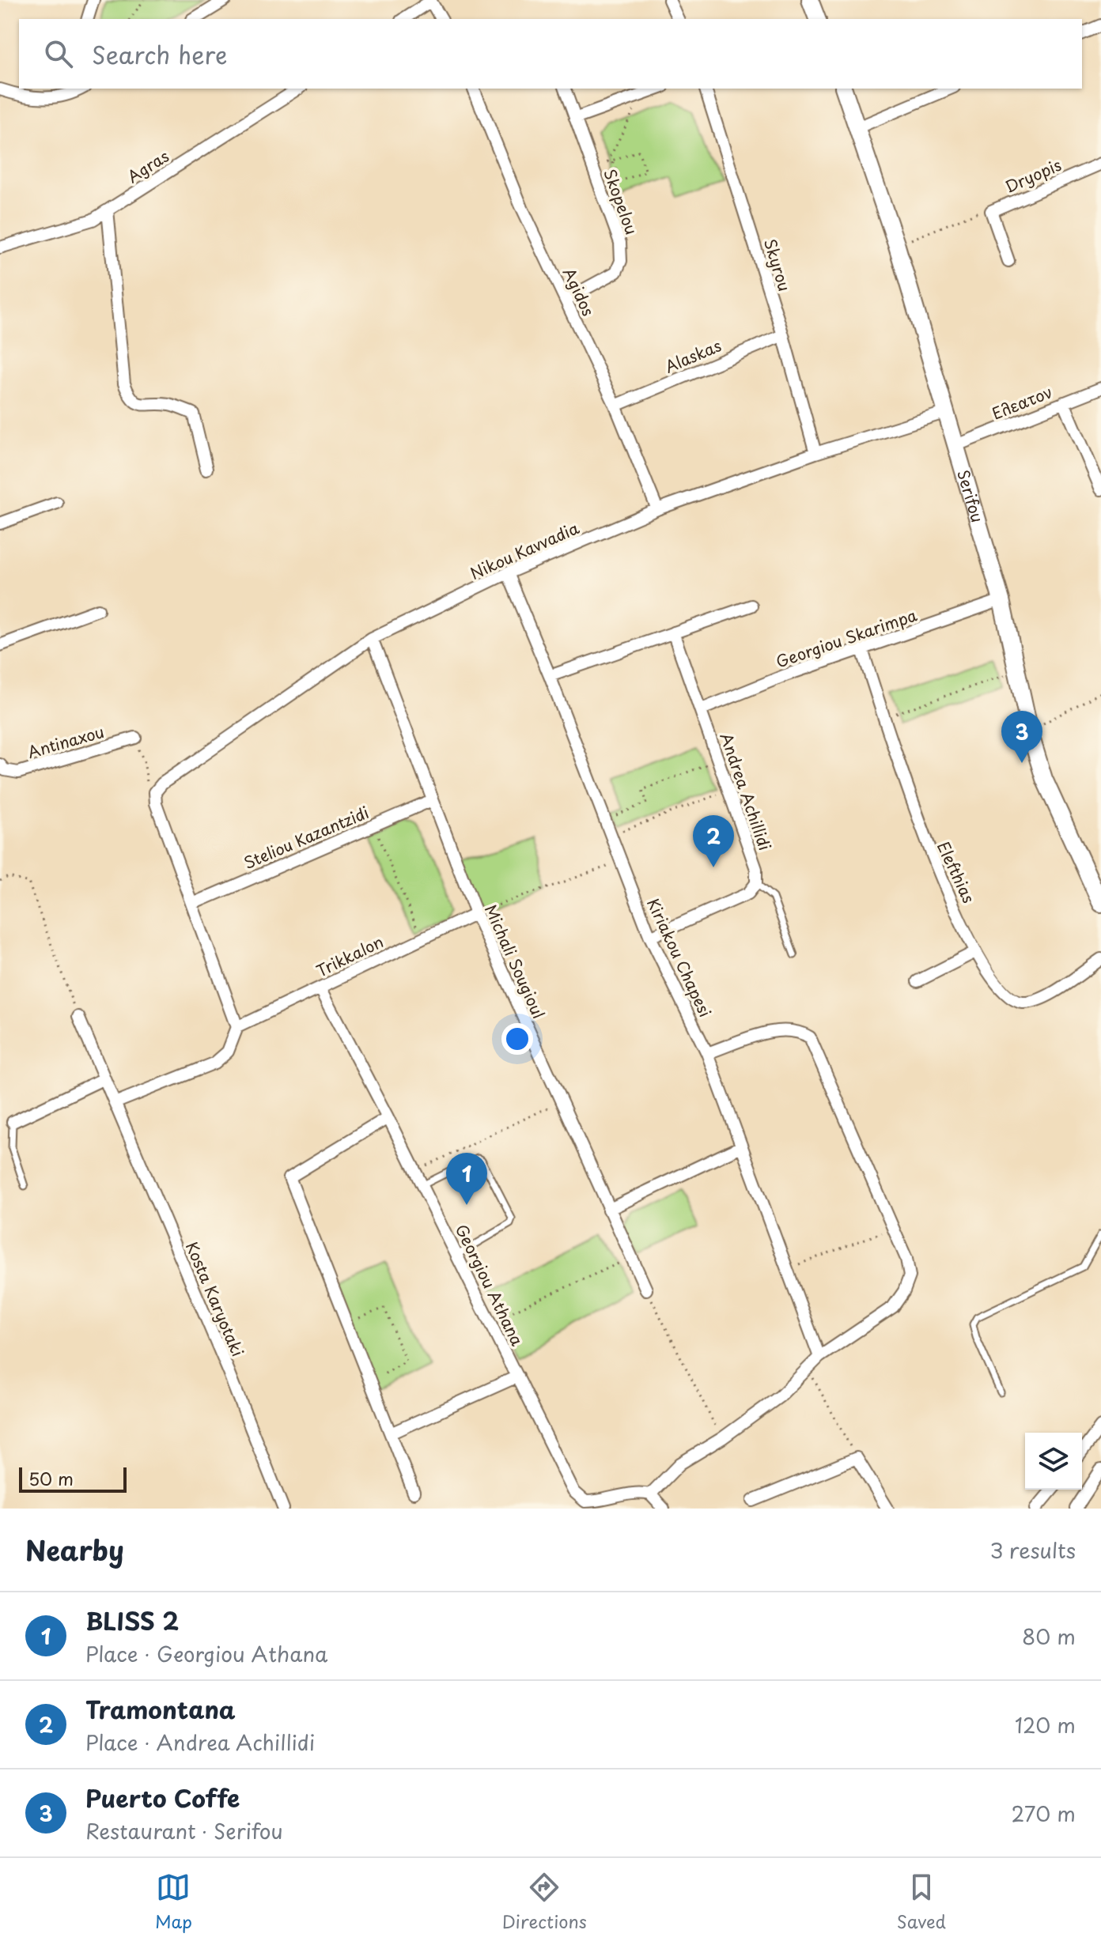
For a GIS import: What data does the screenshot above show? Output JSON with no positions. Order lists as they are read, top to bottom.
{
  "streets": {
    "street": [
      "Agras",
      "Dryopis",
      "Skopelou",
      "Skyrou",
      "Agidos",
      "Alaskas",
      "Ελεατον",
      "Serifou",
      "Nikou Kavvadia",
      "Georgiou Skarimpa",
      "Antinaxou",
      "Andrea Achillidi",
      "Steliou Kazantzidi",
      "Elefthias",
      "Trikkalon",
      "Kiriakou Chapesi",
      "Michali Sougioul",
      "Georgiou Athana",
      "Kosta Karyotaki"
    ]
  },
  "crossings": [
    ["Skopelou", "Agidos"],
    ["Skyrou", "Alaskas"],
    ["Skyrou", "Nikou Kavvadia"],
    ["Agidos", "Alaskas"],
    ["Agidos", "Nikou Kavvadia"],
    ["Ελεατον", "Serifou"],
    ["Serifou", "Nikou Kavvadia"],
    ["Serifou", "Georgiou Skarimpa"],
    ["Nikou Kavvadia", "Kiriakou Chapesi"],
    ["Nikou Kavvadia", "Michali Sougioul"],
    ["Georgiou Skarimpa", "Andrea Achillidi"],
    ["Georgiou Skarimpa", "Elefthias"],
    ["Steliou Kazantzidi", "Michali Sougioul"],
    ["Trikkalon", "Michali Sougioul"],
    ["Trikkalon", "Georgiou Athana"]
  ],
  "scale_bar": "50 m",
  "page": {
    "search": "Search here",
    "pins": ["3", "2", "1"],
    "scale": "50 m",
    "heading": ["Nearby", "3 results"],
    "list": [
      {
        "mark": "1",
        "name": "BLISS 2",
        "note": "Place · Georgiou Athana",
        "value": "80 m"
      },
      {
        "mark": "2",
        "name": "Tramontana",
        "note": "Place · Andrea Achillidi",
        "value": "120 m"
      },
      {
        "mark": "3",
        "name": "Puerto Coffe",
        "note": "Restaurant · Serifou",
        "value": "270 m"
      }
    ],
    "nav": ["Map", "Directions", "Saved"]
  }
}
